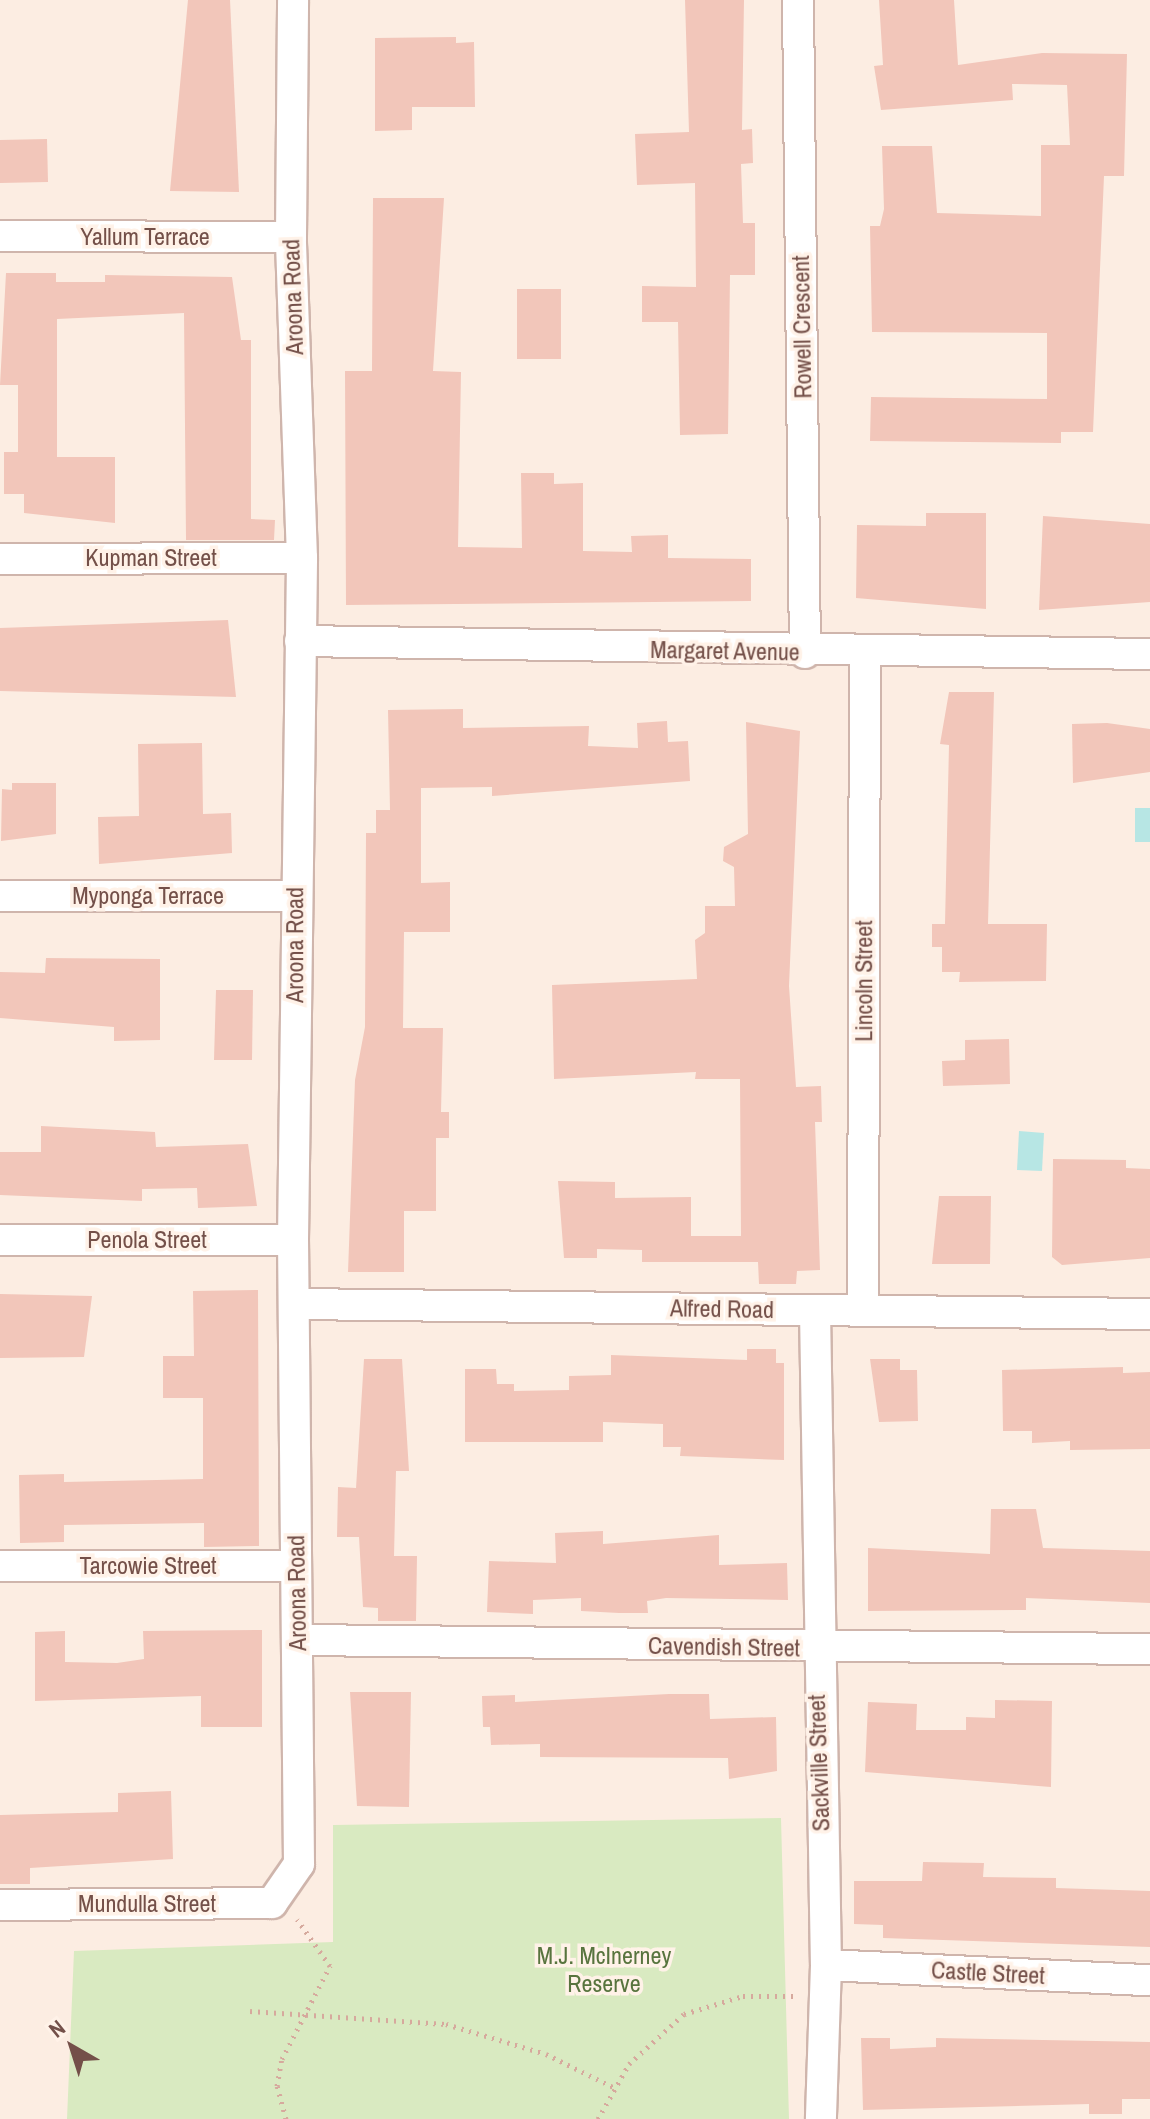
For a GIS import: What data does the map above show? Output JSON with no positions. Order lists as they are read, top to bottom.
{
  "streets": {
    "street": [
      "Yallum Terrace",
      "Aroona Road",
      "Rowell Crescent",
      "Kupman Street",
      "Margaret Avenue",
      "Myponga Terrace",
      "Lincoln Street",
      "Penola Street",
      "Alfred Road",
      "Tarcowie Street",
      "Cavendish Street",
      "Sackville Street",
      "Mundulla Street",
      "Castle Street"
    ]
  },
  "crossings": [
    ["Yallum Terrace", "Aroona Road"],
    ["Aroona Road", "Kupman Street"],
    ["Aroona Road", "Margaret Avenue"],
    ["Aroona Road", "Myponga Terrace"],
    ["Aroona Road", "Penola Street"],
    ["Aroona Road", "Alfred Road"],
    ["Aroona Road", "Tarcowie Street"],
    ["Aroona Road", "Cavendish Street"],
    ["Aroona Road", "Mundulla Street"],
    ["Rowell Crescent", "Margaret Avenue"],
    ["Margaret Avenue", "Lincoln Street"],
    ["Lincoln Street", "Alfred Road"],
    ["Alfred Road", "Sackville Street"],
    ["Cavendish Street", "Sackville Street"],
    ["Sackville Street", "Castle Street"]
  ],
  "parks": ["M.J. McInerney Reserve"],
  "north": "top left"
}
